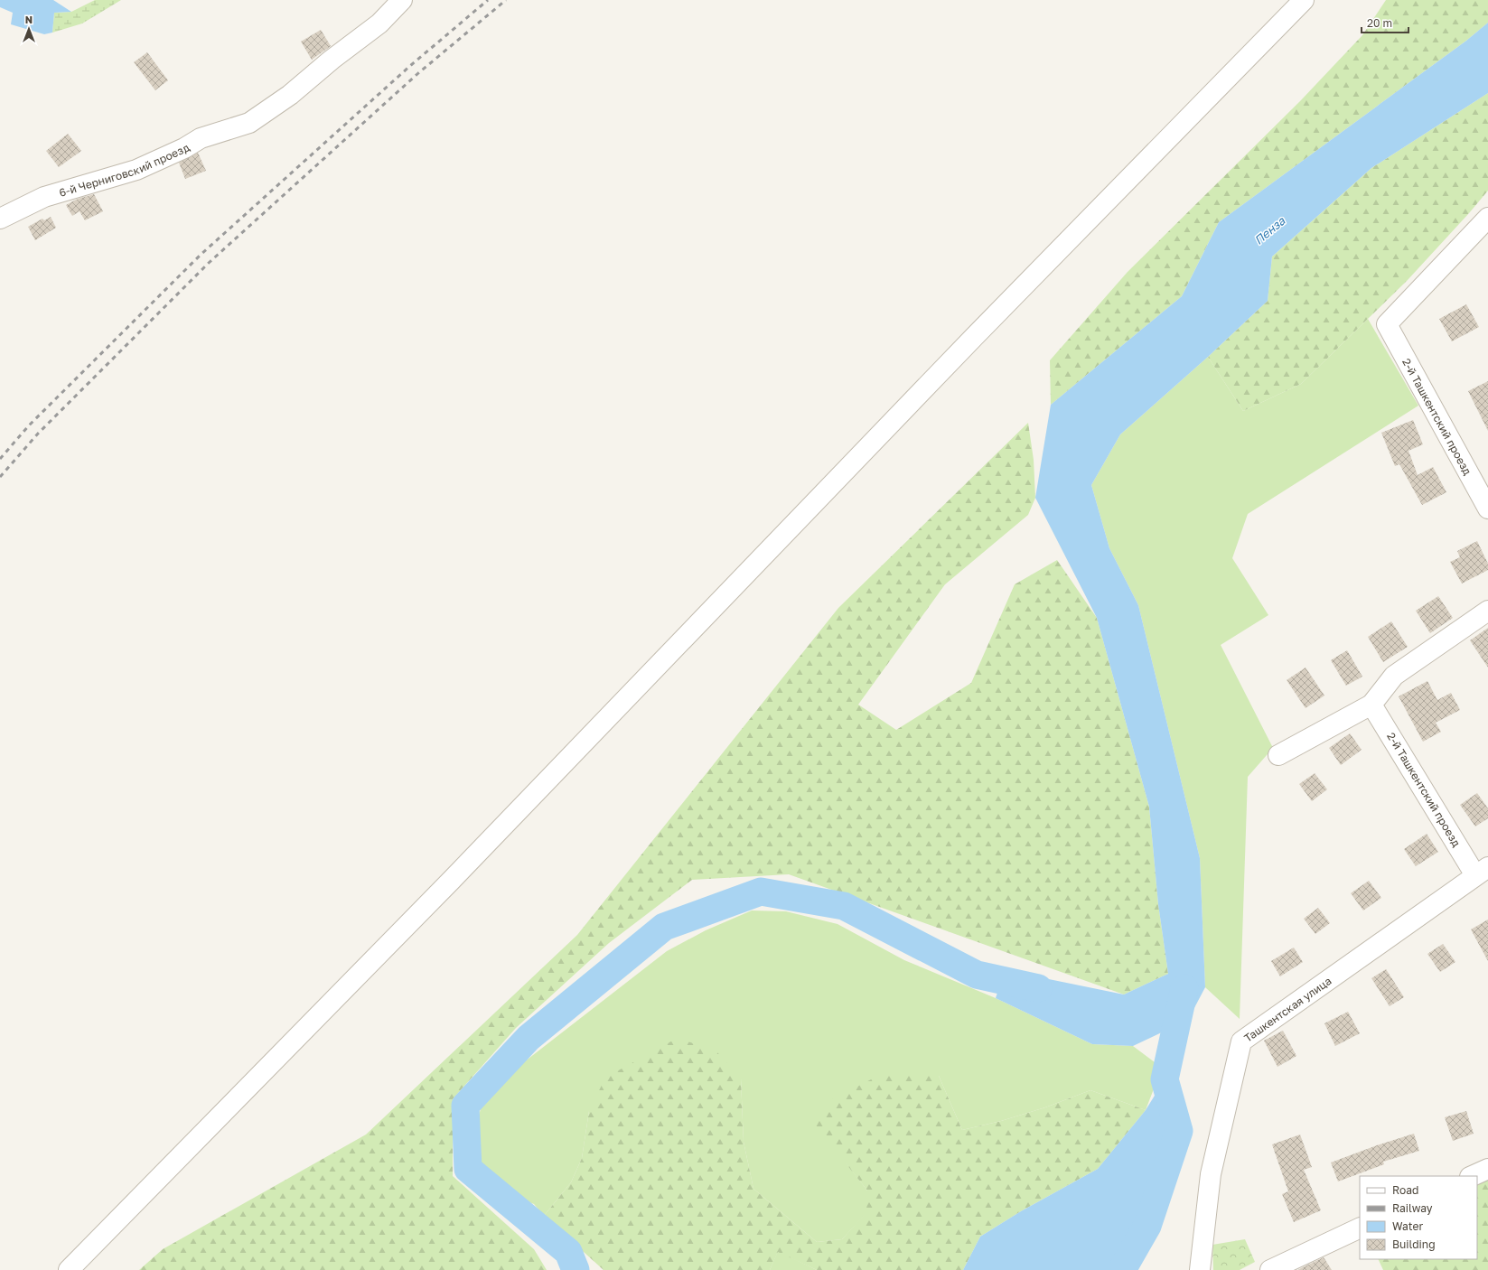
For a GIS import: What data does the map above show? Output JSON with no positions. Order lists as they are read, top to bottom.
{
  "streets": {
    "street": ["6-й Черниговский проезд", "2-й Ташкентский проезд", "Ташкентская улица"]
  },
  "crossings": [
    ["2-й Ташкентский проезд", "Ташкентская улица"]
  ],
  "water": ["Пенза"],
  "legend": [
    "Road",
    "Railway",
    "Water",
    "Building"
  ],
  "scale_bar": "20 m",
  "north": "top"
}
